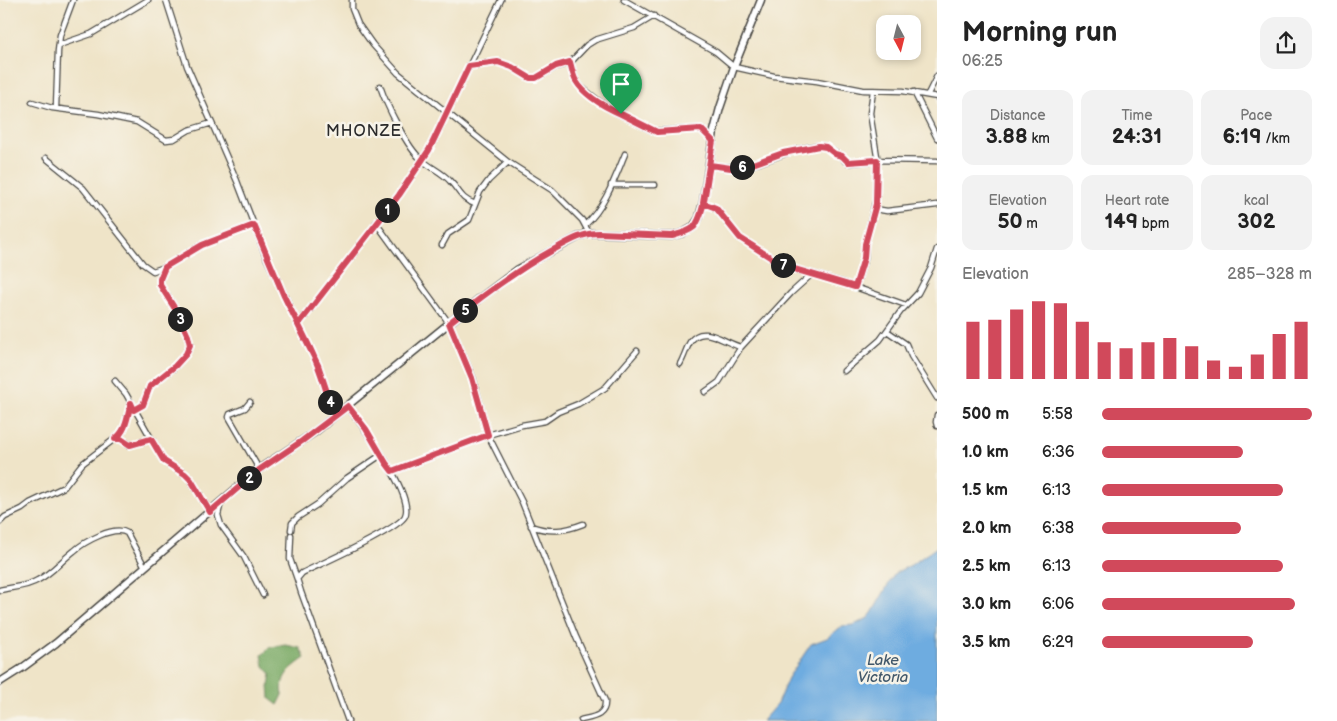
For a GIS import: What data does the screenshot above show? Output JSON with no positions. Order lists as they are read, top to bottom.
{
  "districts": ["MHONZE"],
  "water": ["Lake Victoria"],
  "north": "bottom",
  "page": {
    "heading": ["Morning run", "06:25"],
    "stats": [
      ["Distance", "3.88 km"],
      ["Time", "24:31"],
      ["Pace", "6:19 /km"],
      ["Elevation", "50 m"],
      ["Heart rate", "149 bpm"],
      ["kcal", "302"]
    ],
    "pins": [
      "6",
      "1",
      "7",
      "5",
      "3",
      "4",
      "2"
    ],
    "chart": ["Elevation", "285–328 m"],
    "list": [
      {
        "name": "500 m",
        "note": "5:58"
      },
      {
        "name": "1.0 km",
        "note": "6:36"
      },
      {
        "name": "1.5 km",
        "note": "6:13"
      },
      {
        "name": "2.0 km",
        "note": "6:38"
      },
      {
        "name": "2.5 km",
        "note": "6:13"
      },
      {
        "name": "3.0 km",
        "note": "6:06"
      },
      {
        "name": "3.5 km",
        "note": "6:29"
      }
    ]
  }
}
